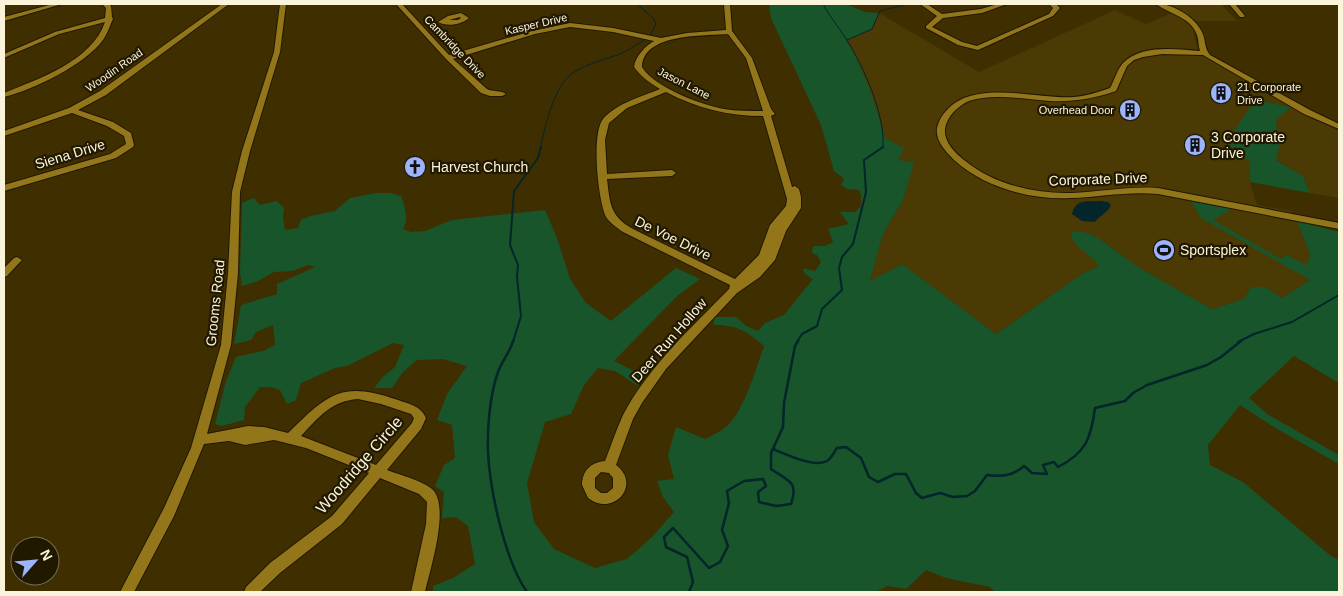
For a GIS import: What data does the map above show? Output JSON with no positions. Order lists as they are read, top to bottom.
{
  "streets": {
    "street": [
      "Kasper Drive",
      "Cambridge Drive",
      "Woodin Road",
      "Jason Lane",
      "Siena Drive",
      "Corporate Drive",
      "De Voe Drive",
      "Grooms Road",
      "Deer Run Hollow",
      "Woodridge Circle"
    ]
  },
  "crossings": [
    ["Kasper Drive", "Cambridge Drive"],
    ["Kasper Drive", "Jason Lane"],
    ["Woodin Road", "Siena Drive"],
    ["Jason Lane", "De Voe Drive"],
    ["Jason Lane", "Deer Run Hollow"],
    ["De Voe Drive", "Deer Run Hollow"]
  ],
  "places": {
    "building": ["21 Corporate Drive", "Overhead Door", "3 Corporate Drive"],
    "church": ["Harvest Church"],
    "sports": ["Sportsplex"]
  },
  "north": "top right"
}
